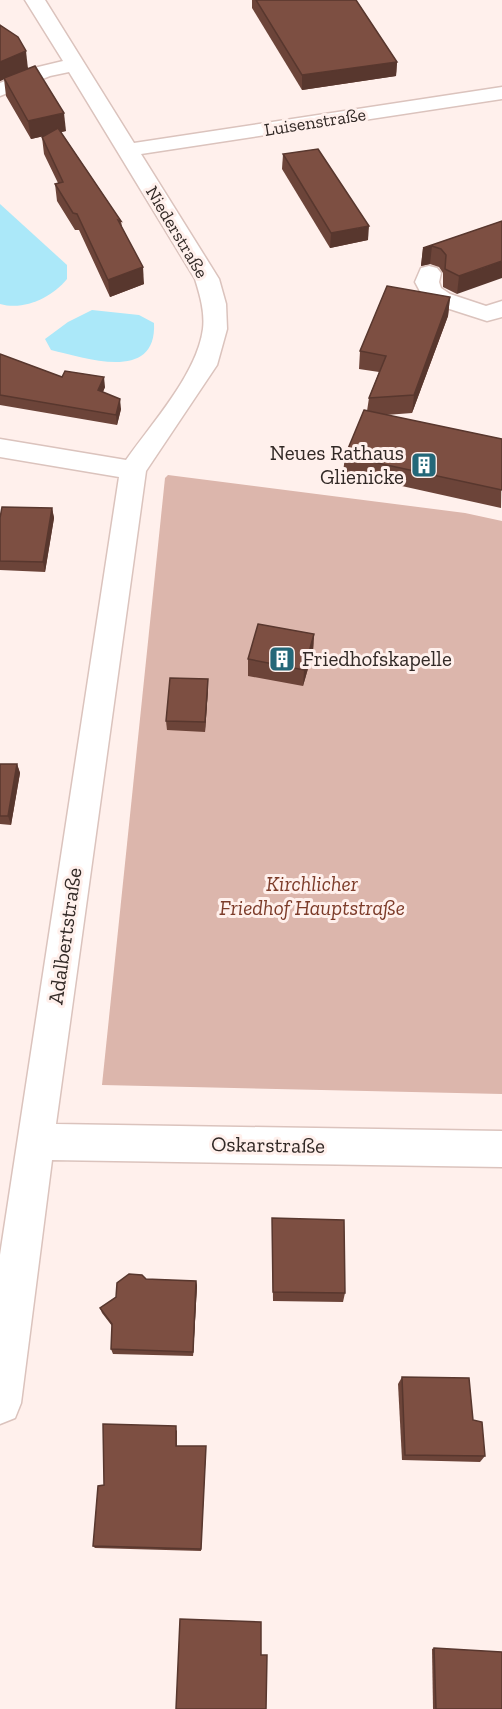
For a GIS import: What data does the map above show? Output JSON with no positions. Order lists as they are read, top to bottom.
{
  "streets": {
    "street": [
      "Luisenstraße",
      "Niederstraße",
      "Adalbertstraße",
      "Oskarstraße"
    ]
  },
  "crossings": [
    ["Luisenstraße", "Niederstraße"],
    ["Niederstraße", "Adalbertstraße"],
    ["Adalbertstraße", "Oskarstraße"]
  ],
  "parks": ["Kirchlicher Friedhof Hauptstraße"],
  "places": {
    "building": ["Neues Rathaus Glienicke", "Friedhofskapelle"]
  }
}
